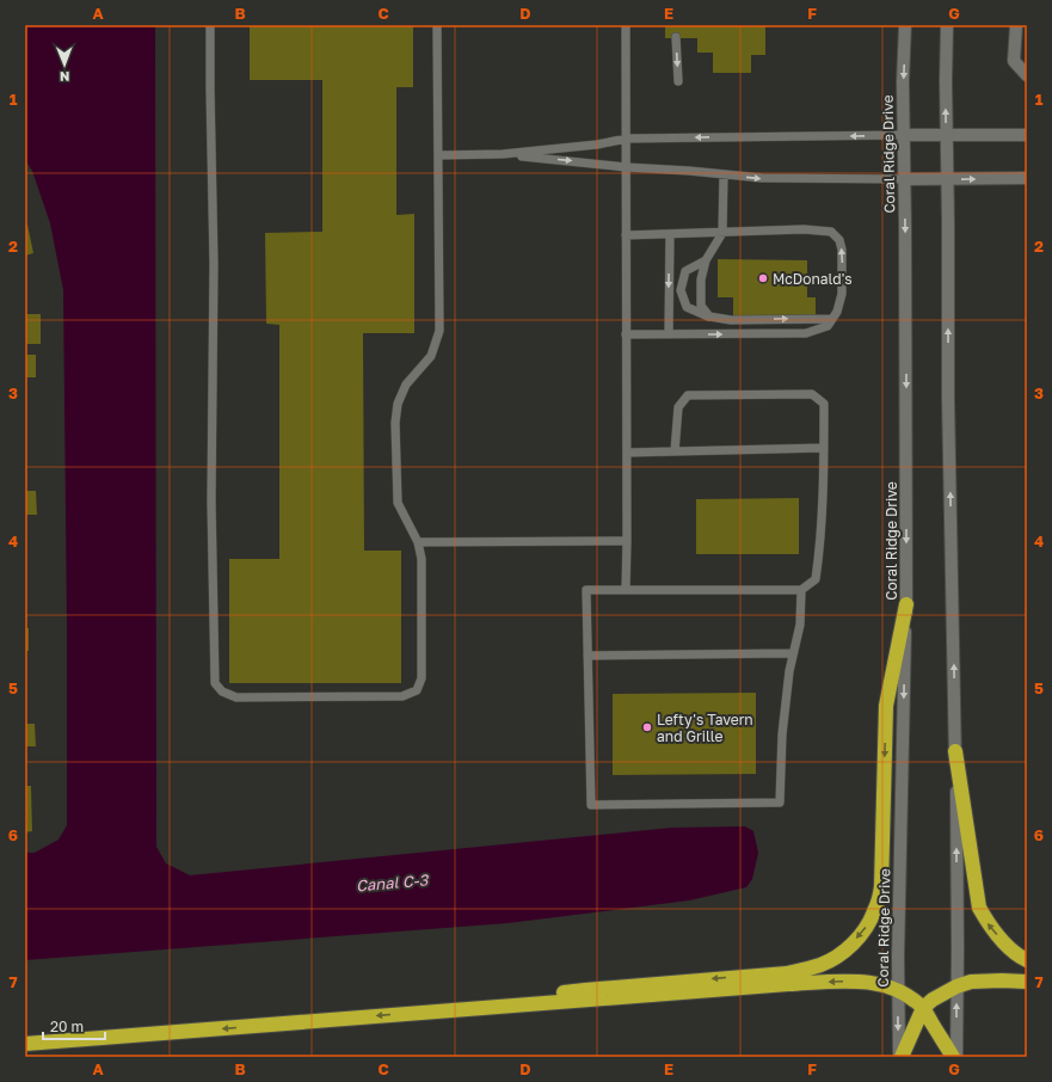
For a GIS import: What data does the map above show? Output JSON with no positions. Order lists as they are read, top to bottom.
{
  "streets": {
    "main road": ["Coral Ridge Drive"]
  },
  "water": ["Canal C-3"],
  "places": ["McDonald's", "Lefty's Tavern and Grille"],
  "scale_bar": "20 m",
  "north": "bottom",
  "grid": {
    "columns": [
      "A",
      "B",
      "C",
      "D",
      "E",
      "F",
      "G"
    ],
    "rows": [
      "1",
      "2",
      "3",
      "4",
      "5",
      "6",
      "7"
    ]
  }
}
